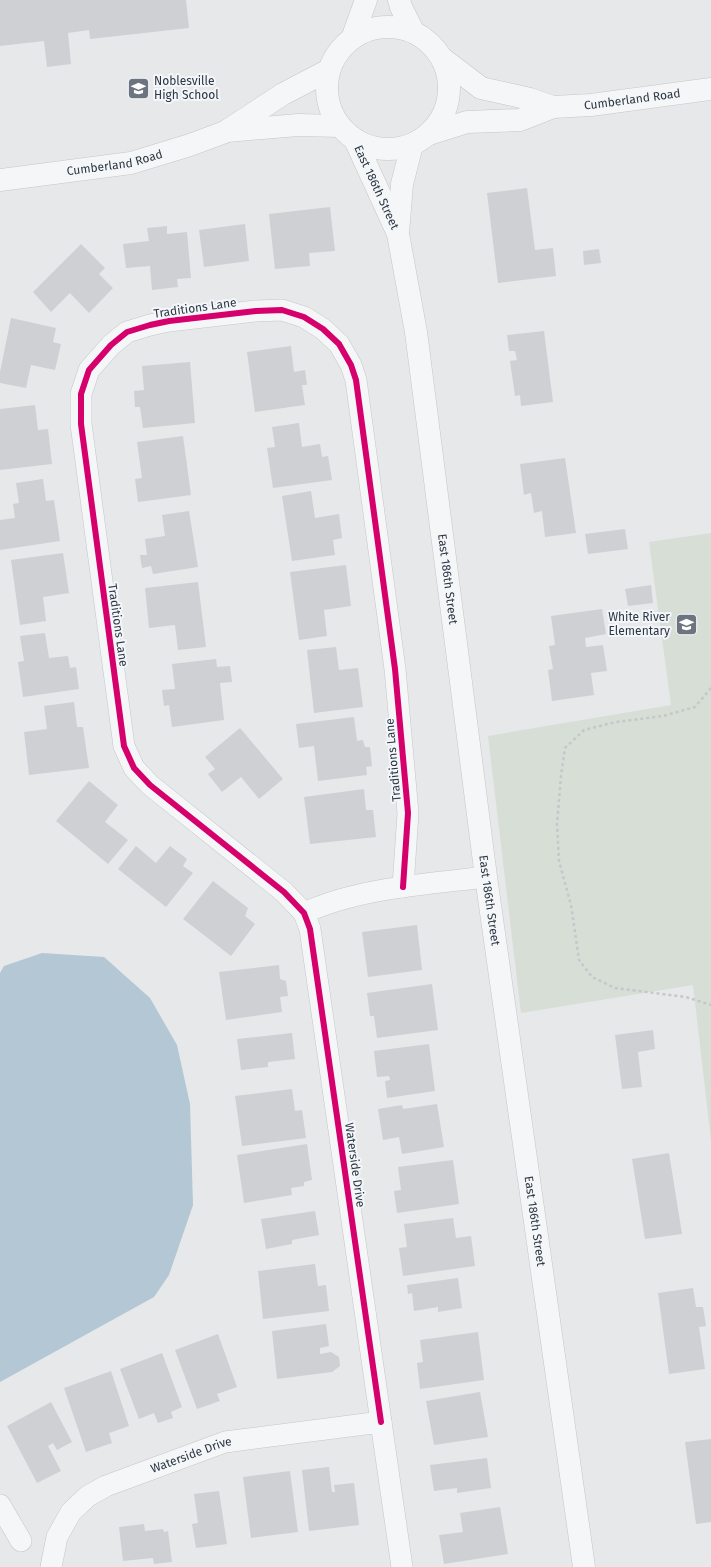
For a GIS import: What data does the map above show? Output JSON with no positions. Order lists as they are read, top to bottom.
{
  "streets": {
    "street": [
      "Cumberland Road",
      "East 186th Street",
      "Traditions Lane",
      "Waterside Drive"
    ]
  },
  "crossings": [
    ["Cumberland Road", "East 186th Street"],
    ["Traditions Lane", "Waterside Drive"]
  ],
  "places": {
    "school or university": ["Noblesville High School", "White River Elementary"]
  }
}
